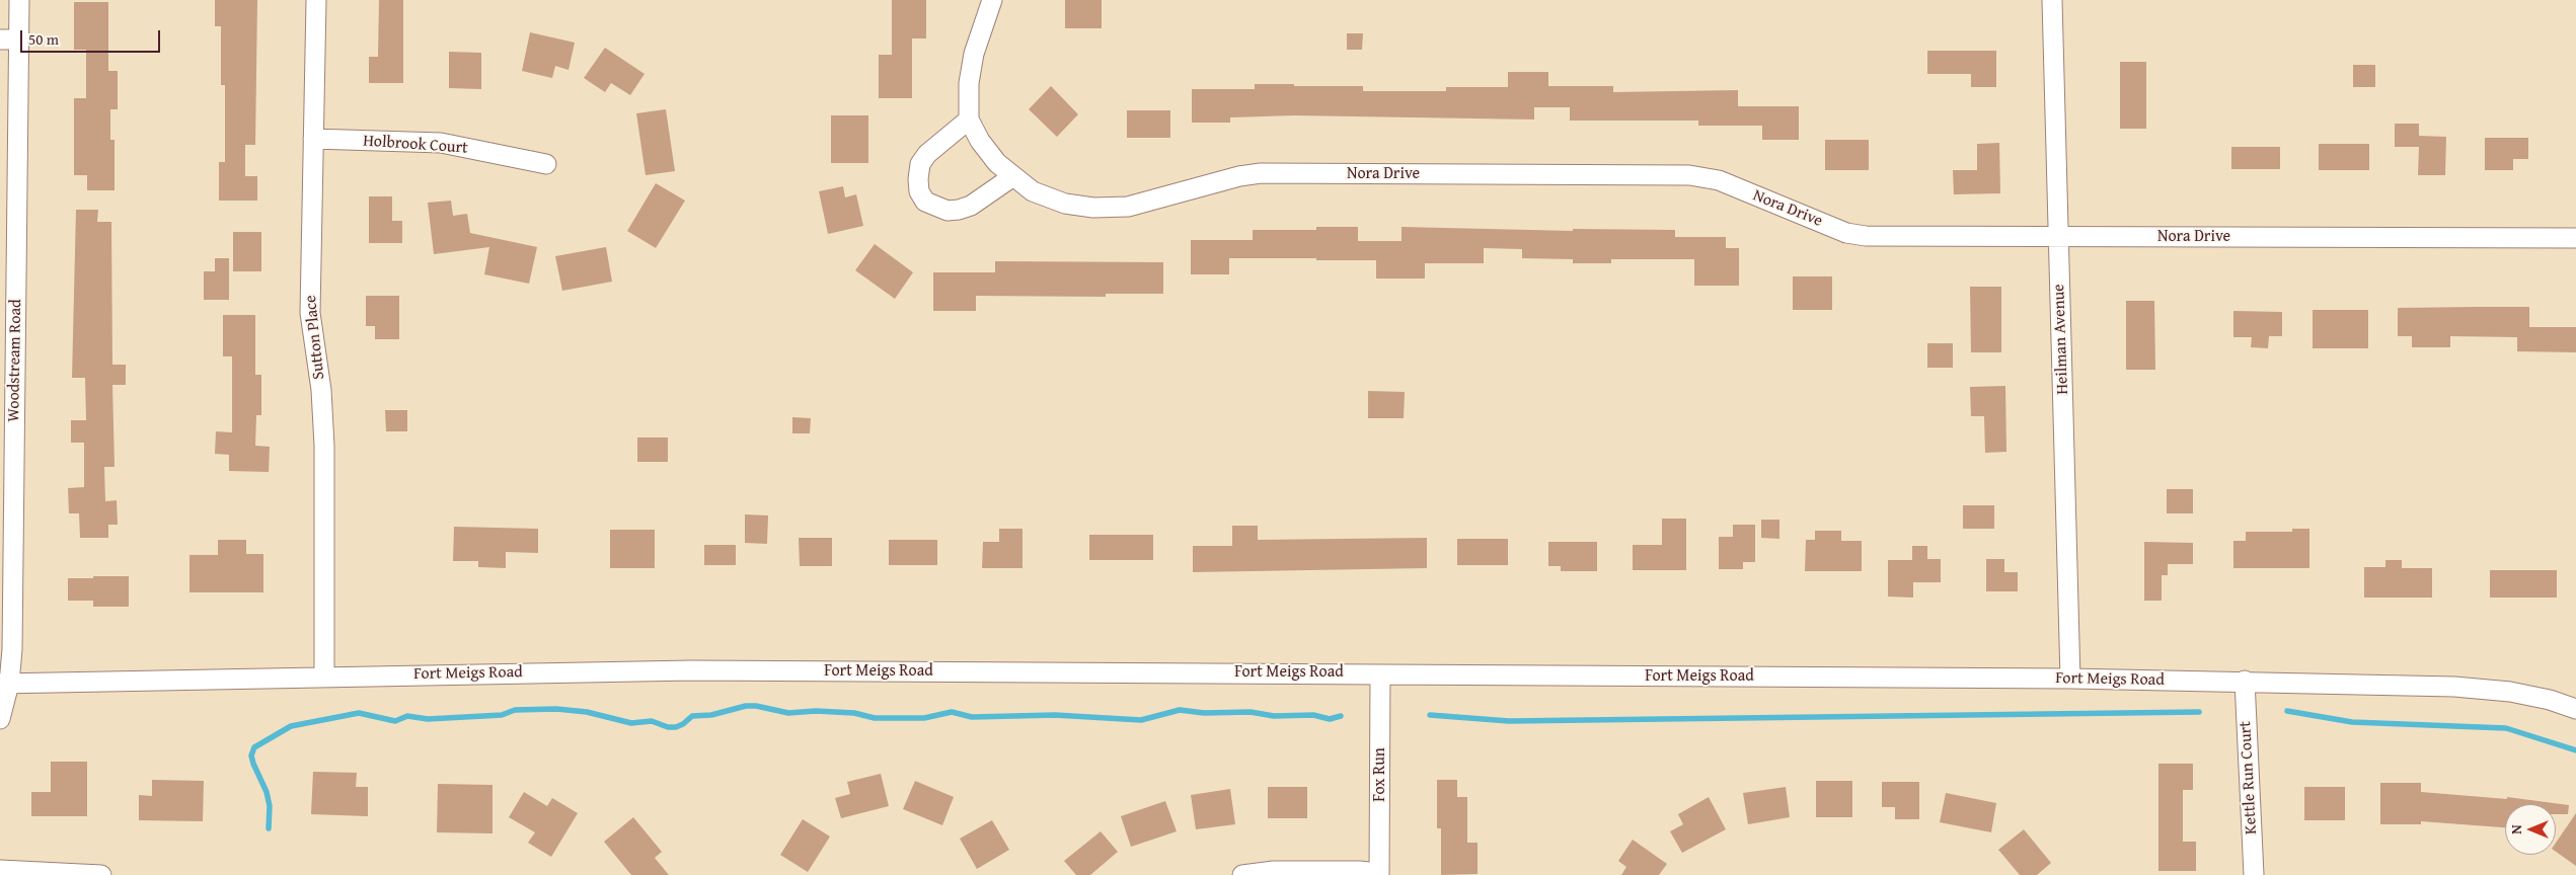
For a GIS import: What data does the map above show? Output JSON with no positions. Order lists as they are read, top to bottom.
{
  "streets": {
    "street": [
      "Holbrook Court",
      "Nora Drive",
      "Sutton Place",
      "Heilman Avenue",
      "Woodstream Road",
      "Fort Meigs Road",
      "Fox Run",
      "Kettle Run Court"
    ]
  },
  "crossings": [
    ["Holbrook Court", "Sutton Place"],
    ["Nora Drive", "Heilman Avenue"],
    ["Sutton Place", "Fort Meigs Road"],
    ["Heilman Avenue", "Fort Meigs Road"],
    ["Woodstream Road", "Fort Meigs Road"],
    ["Fort Meigs Road", "Fox Run"],
    ["Fort Meigs Road", "Kettle Run Court"]
  ],
  "scale_bar": "50 m",
  "north": "left"
}
